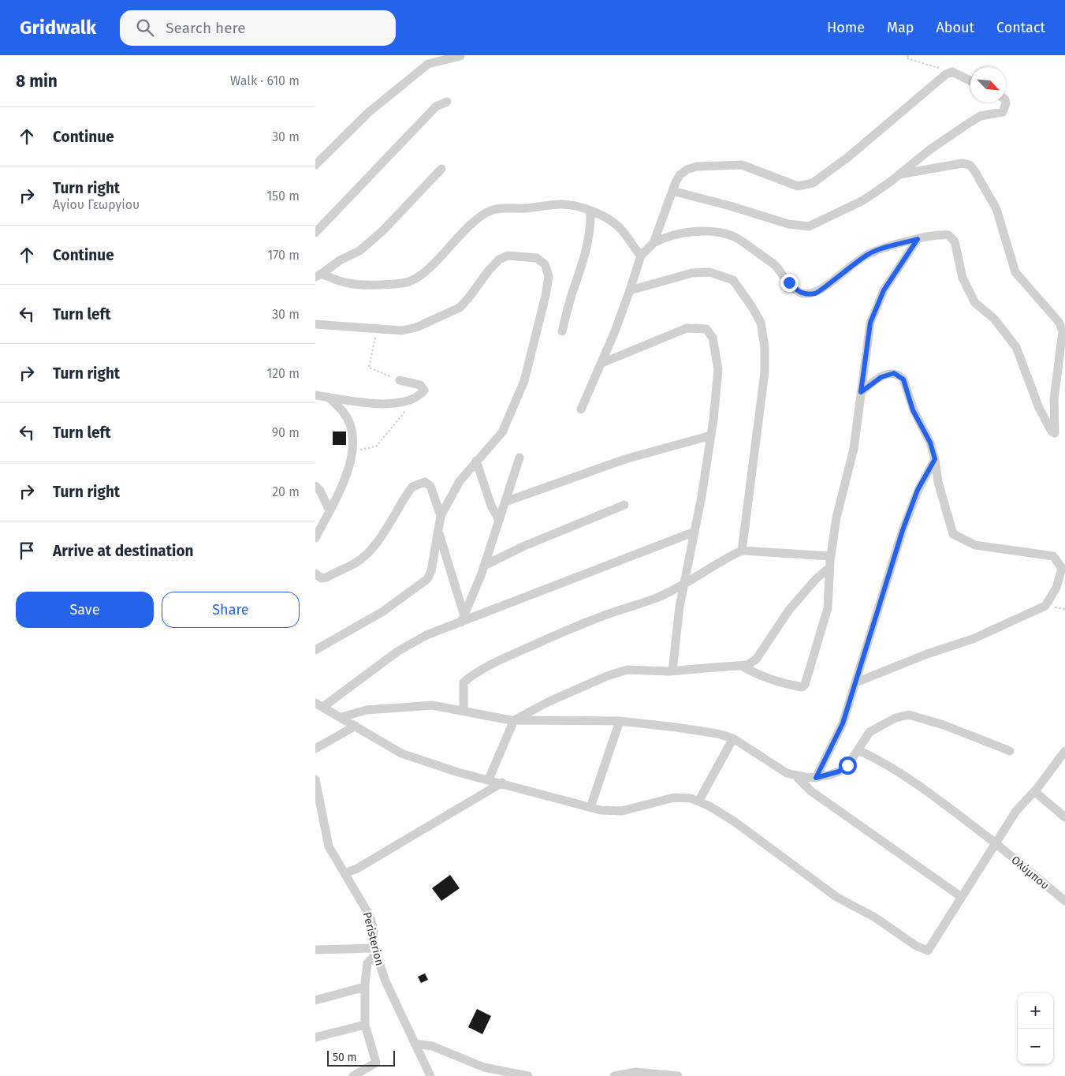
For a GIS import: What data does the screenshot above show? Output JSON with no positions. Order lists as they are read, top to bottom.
{
  "streets": {
    "street": ["Ολύμπου", "Peristerion"]
  },
  "scale_bar": "50 m",
  "north": "bottom right",
  "page": {
    "header": "Gridwalk",
    "search": "Search here",
    "nav": [
      "Home",
      "Map",
      "About",
      "Contact"
    ],
    "heading": ["8 min", "Walk · 610 m"],
    "list": [
      ["Continue", "30 m"],
      ["Turn right", "Αγίου Γεωργίου", "150 m"],
      ["Continue", "170 m"],
      ["Turn left", "30 m"],
      ["Turn right", "120 m"],
      ["Turn left", "90 m"],
      ["Turn right", "20 m"],
      "Arrive at destination"
    ],
    "buttons": ["Save", "Share"],
    "map_buttons": ["+", "−"],
    "scale": "50 m"
  }
}
